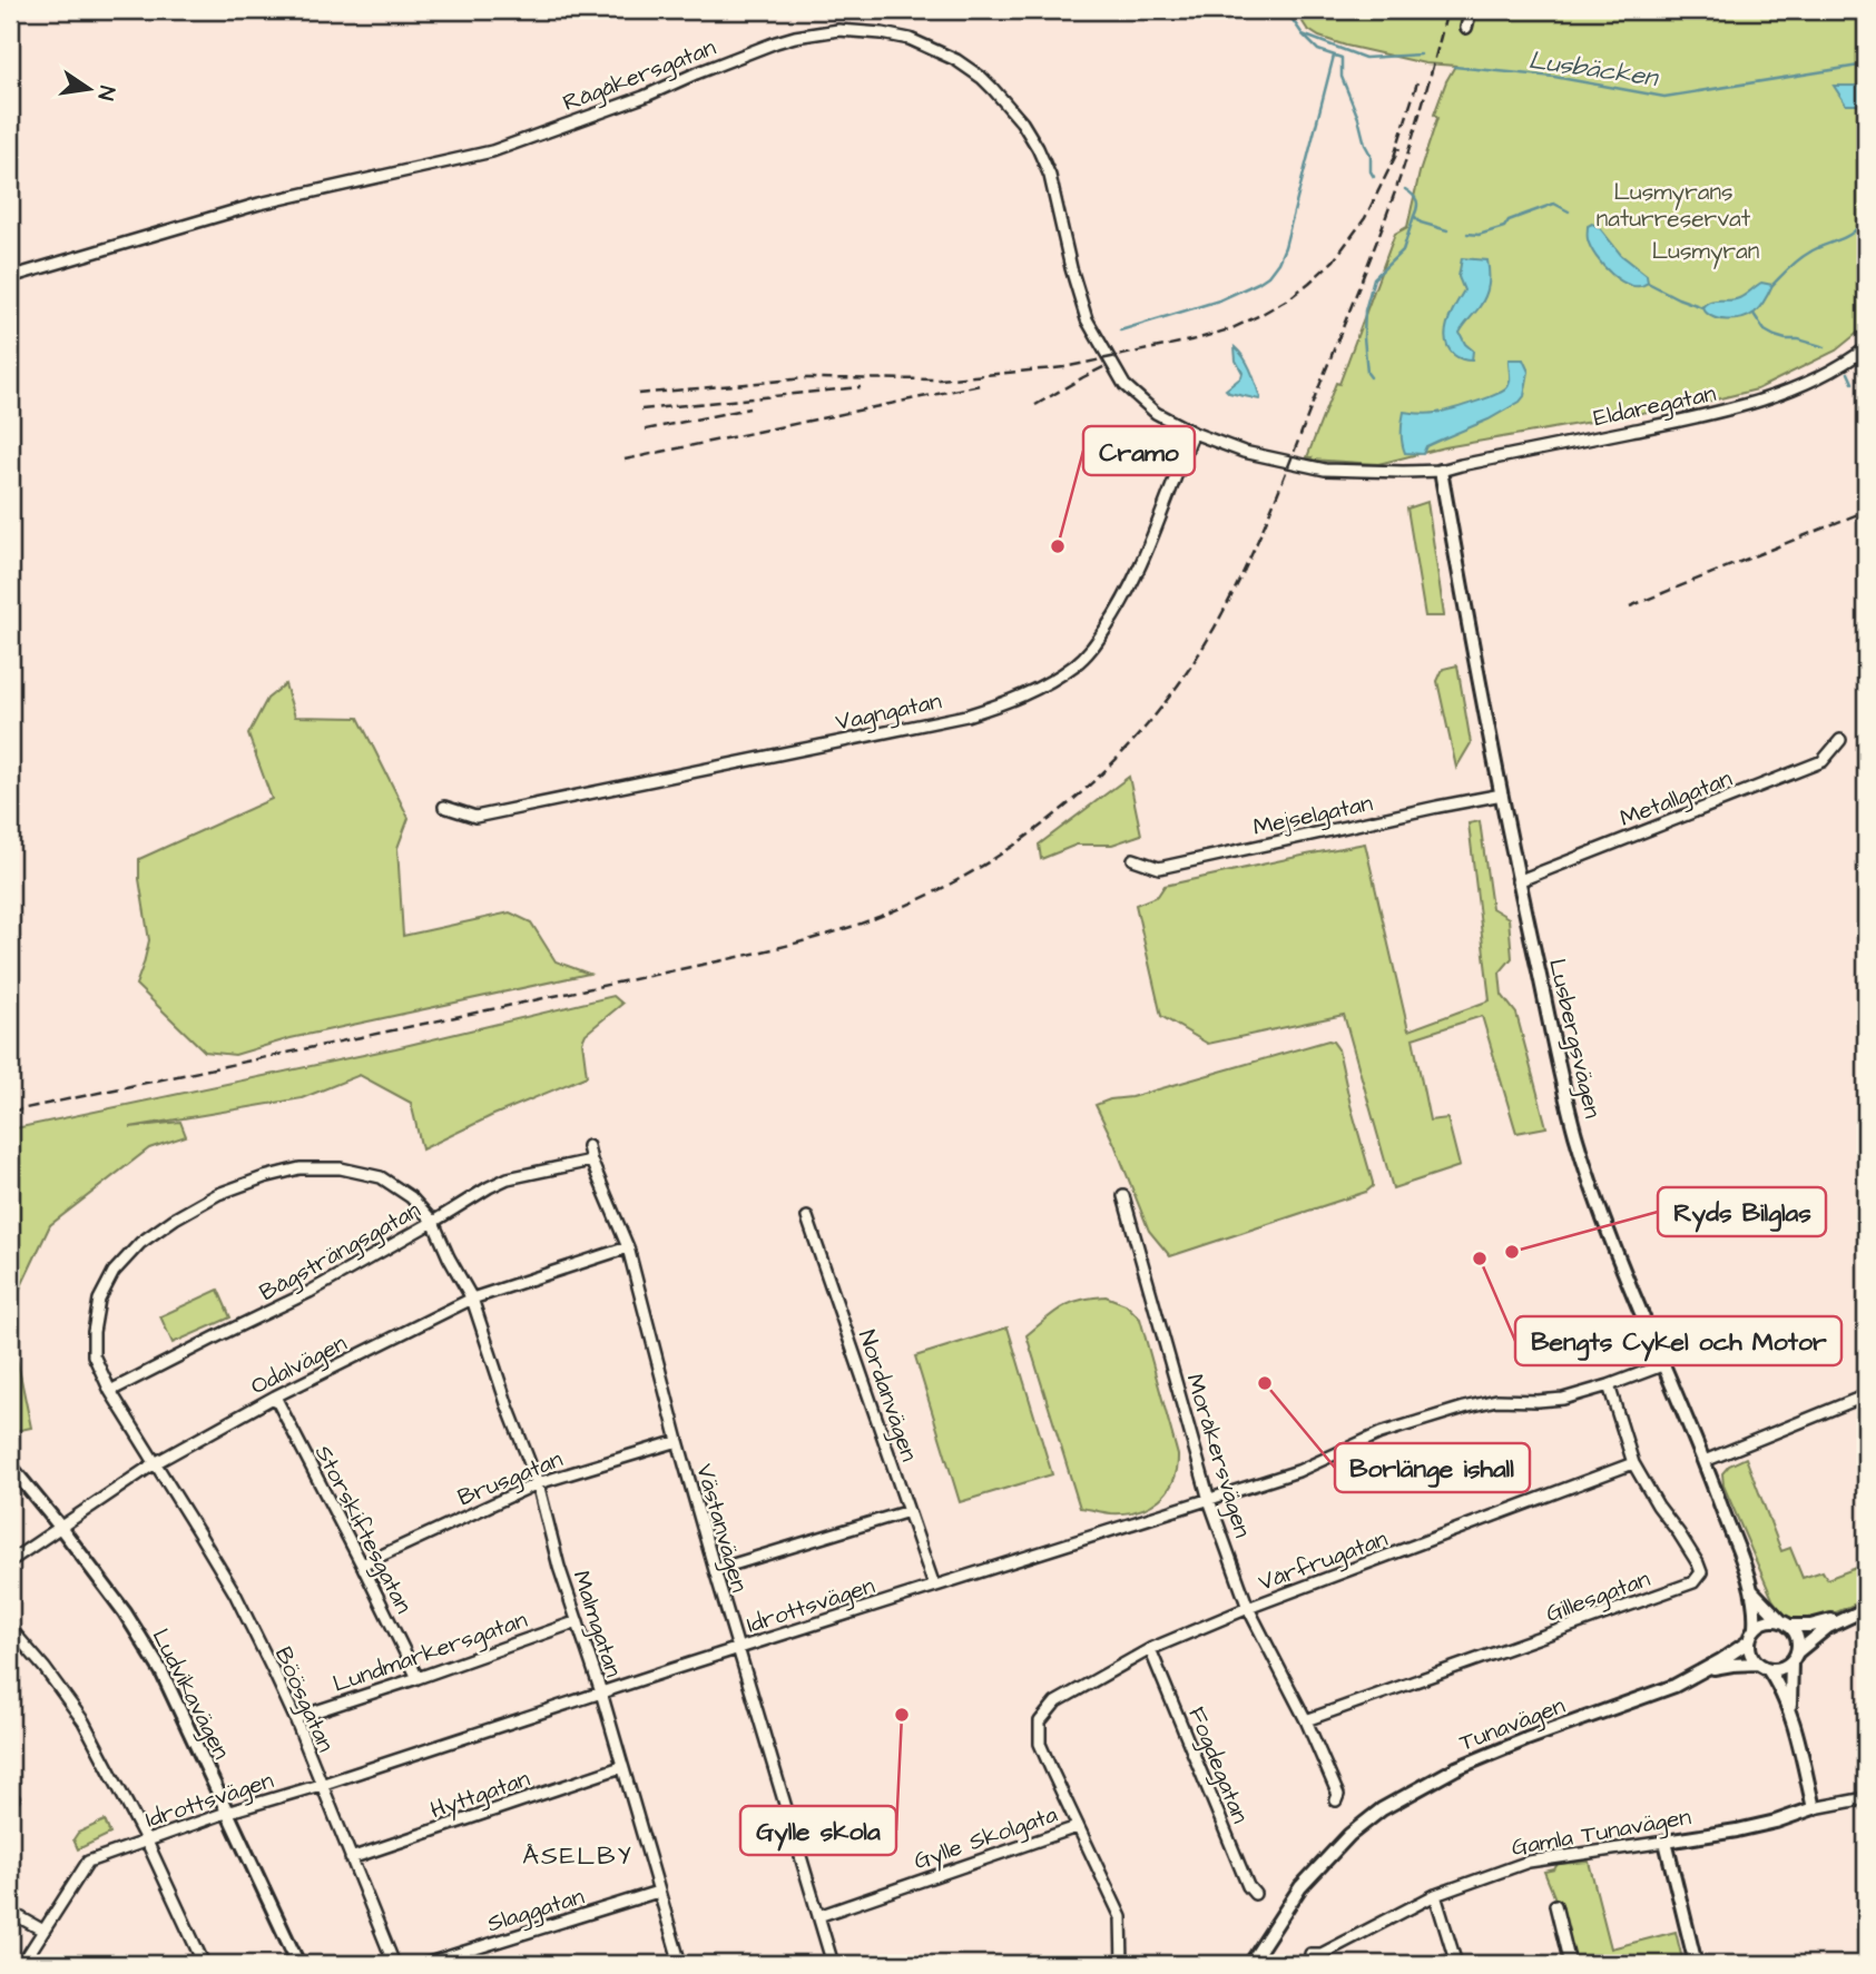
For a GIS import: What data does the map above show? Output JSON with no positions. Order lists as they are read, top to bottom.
{
  "streets": {
    "street": [
      "Rågåkersgatan",
      "Eldaregatan",
      "Vagngatan",
      "Metallgatan",
      "Mejselgatan",
      "Lusbergsvägen",
      "Bågsträngsgatan",
      "Odalvägen",
      "Nordanvägen",
      "Moråkersvägen",
      "Brusgatan",
      "Västanvägen",
      "Storskiftesgatan",
      "Vårfrugatan",
      "Gillesgatan",
      "Idrottsvägen",
      "Malmgatan",
      "Lundmarkersgatan",
      "Ludvikavägen",
      "Böösgatan",
      "Tunavägen",
      "Fogdegatan",
      "Hyttgatan",
      "Gamla Tunavägen",
      "Gylle Skolgata",
      "Slaggatan"
    ]
  },
  "crossings": [
    ["Rågåkersgatan", "Eldaregatan"],
    ["Rågåkersgatan", "Vagngatan"],
    ["Rågåkersgatan", "Lusbergsvägen"],
    ["Eldaregatan", "Lusbergsvägen"],
    ["Metallgatan", "Lusbergsvägen"],
    ["Mejselgatan", "Lusbergsvägen"],
    ["Lusbergsvägen", "Idrottsvägen"],
    ["Lusbergsvägen", "Tunavägen"],
    ["Bågsträngsgatan", "Västanvägen"],
    ["Bågsträngsgatan", "Malmgatan"],
    ["Bågsträngsgatan", "Böösgatan"],
    ["Odalvägen", "Västanvägen"],
    ["Odalvägen", "Storskiftesgatan"],
    ["Odalvägen", "Malmgatan"],
    ["Odalvägen", "Ludvikavägen"],
    ["Odalvägen", "Böösgatan"],
    ["Nordanvägen", "Idrottsvägen"],
    ["Moråkersvägen", "Vårfrugatan"],
    ["Moråkersvägen", "Gillesgatan"],
    ["Moråkersvägen", "Idrottsvägen"],
    ["Brusgatan", "Västanvägen"],
    ["Brusgatan", "Storskiftesgatan"],
    ["Brusgatan", "Malmgatan"],
    ["Västanvägen", "Idrottsvägen"],
    ["Västanvägen", "Gylle Skolgata"],
    ["Storskiftesgatan", "Lundmarkersgatan"],
    ["Vårfrugatan", "Gillesgatan"],
    ["Vårfrugatan", "Fogdegatan"],
    ["Vårfrugatan", "Gylle Skolgata"],
    ["Gillesgatan", "Idrottsvägen"],
    ["Idrottsvägen", "Malmgatan"],
    ["Idrottsvägen", "Ludvikavägen"],
    ["Idrottsvägen", "Böösgatan"],
    ["Malmgatan", "Lundmarkersgatan"],
    ["Malmgatan", "Böösgatan"],
    ["Malmgatan", "Hyttgatan"],
    ["Malmgatan", "Slaggatan"],
    ["Lundmarkersgatan", "Böösgatan"],
    ["Böösgatan", "Hyttgatan"]
  ],
  "districts": ["ÅSELBY"],
  "water": ["Lusbäcken"],
  "parks": ["Lusmyrans naturreservat", "Lusmyran"],
  "places": [
    "Cramo",
    "Ryds Bilglas",
    "Bengts Cykel och Motor",
    "Borlänge ishall",
    "Gylle skola"
  ],
  "north": "right"
}
